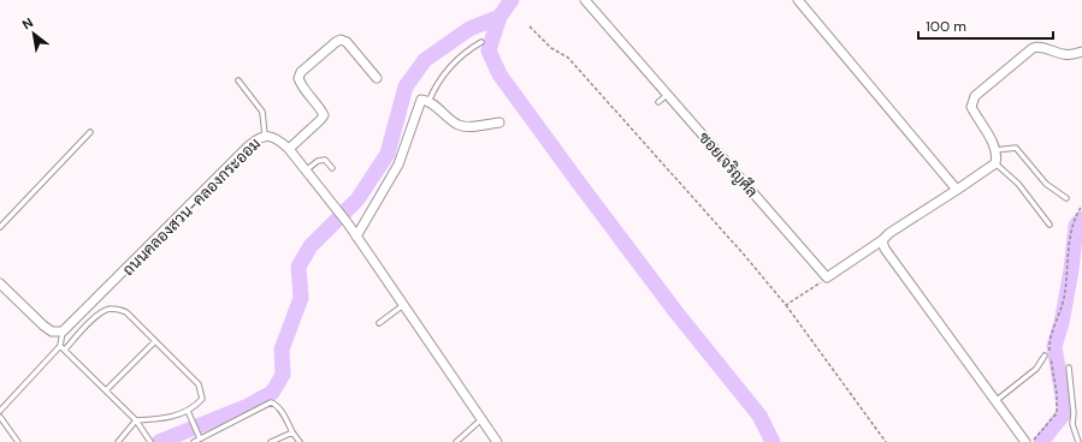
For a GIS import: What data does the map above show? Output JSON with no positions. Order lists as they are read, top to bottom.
{
  "streets": {
    "street": ["ซอยเจริญศีล", "ถนนคลองสวน-คลองกระออม"]
  },
  "scale_bar": "100 m",
  "north": "top left"
}
